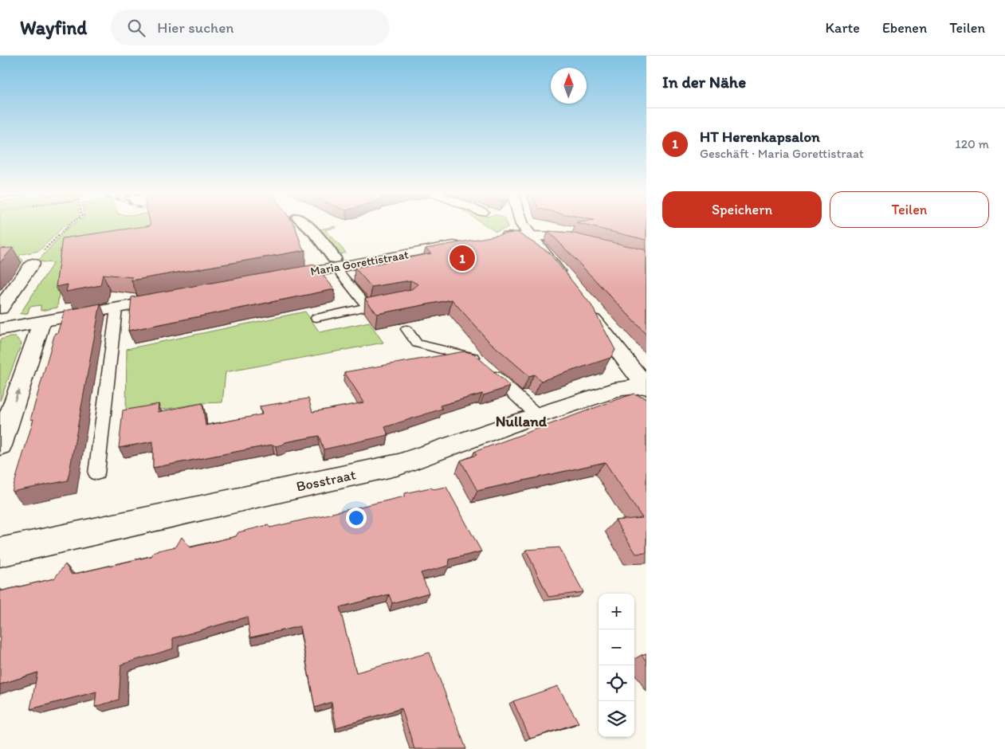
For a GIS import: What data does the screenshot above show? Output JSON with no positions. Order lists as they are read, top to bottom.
{
  "streets": {
    "street": ["Maria Gorettistraat", "Bosstraat"]
  },
  "districts": ["Nulland"],
  "north": "top",
  "page": {
    "header": "Wayfind",
    "search": "Hier suchen",
    "nav": ["Karte", "Ebenen", "Teilen"],
    "heading": "In der Nähe",
    "list": [
      {
        "mark": "1",
        "name": "HT Herenkapsalon",
        "note": "Geschäft · Maria Gorettistraat",
        "value": "120 m"
      }
    ],
    "buttons": ["Speichern", "Teilen"],
    "pins": "1",
    "map_buttons": ["+", "−"]
  }
}
